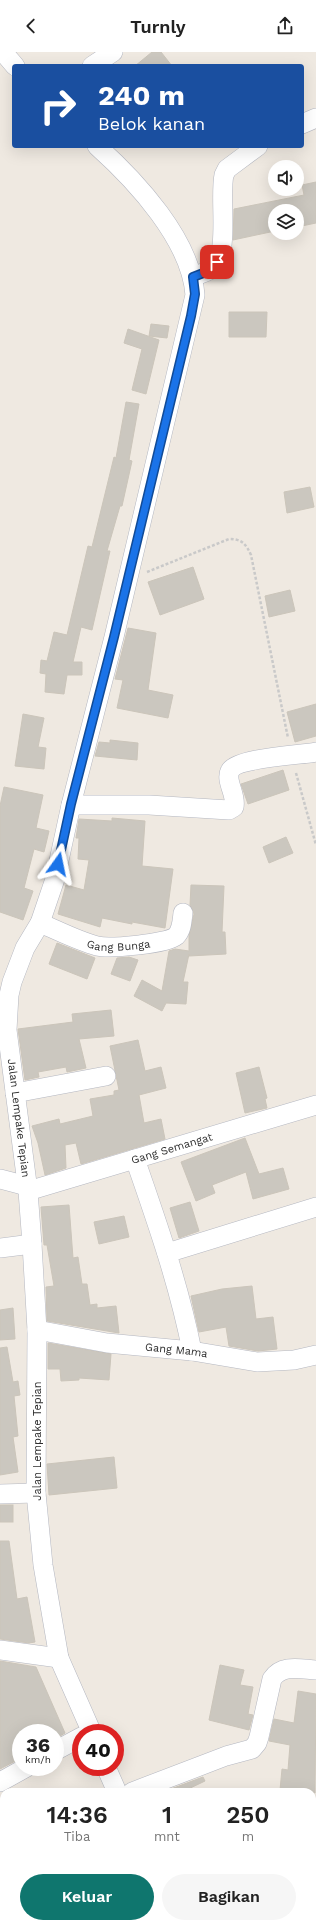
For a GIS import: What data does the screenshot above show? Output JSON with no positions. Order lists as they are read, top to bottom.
{
  "streets": {
    "street": [
      "Gang Bunga",
      "Jalan Lempake Tepian",
      "Gang Semangat",
      "Gang Mama"
    ]
  },
  "crossings": [
    ["Gang Bunga", "Jalan Lempake Tepian"],
    ["Jalan Lempake Tepian", "Gang Semangat"],
    ["Jalan Lempake Tepian", "Gang Mama"]
  ],
  "page": {
    "header": "Turnly",
    "turn": ["240 m", "Belok kanan"],
    "speed": "36 km/h",
    "limit": "40",
    "eta": [
      "14:36",
      "Tiba",
      "1",
      "mnt",
      "250",
      "m"
    ],
    "buttons": ["Keluar", "Bagikan"]
  }
}
